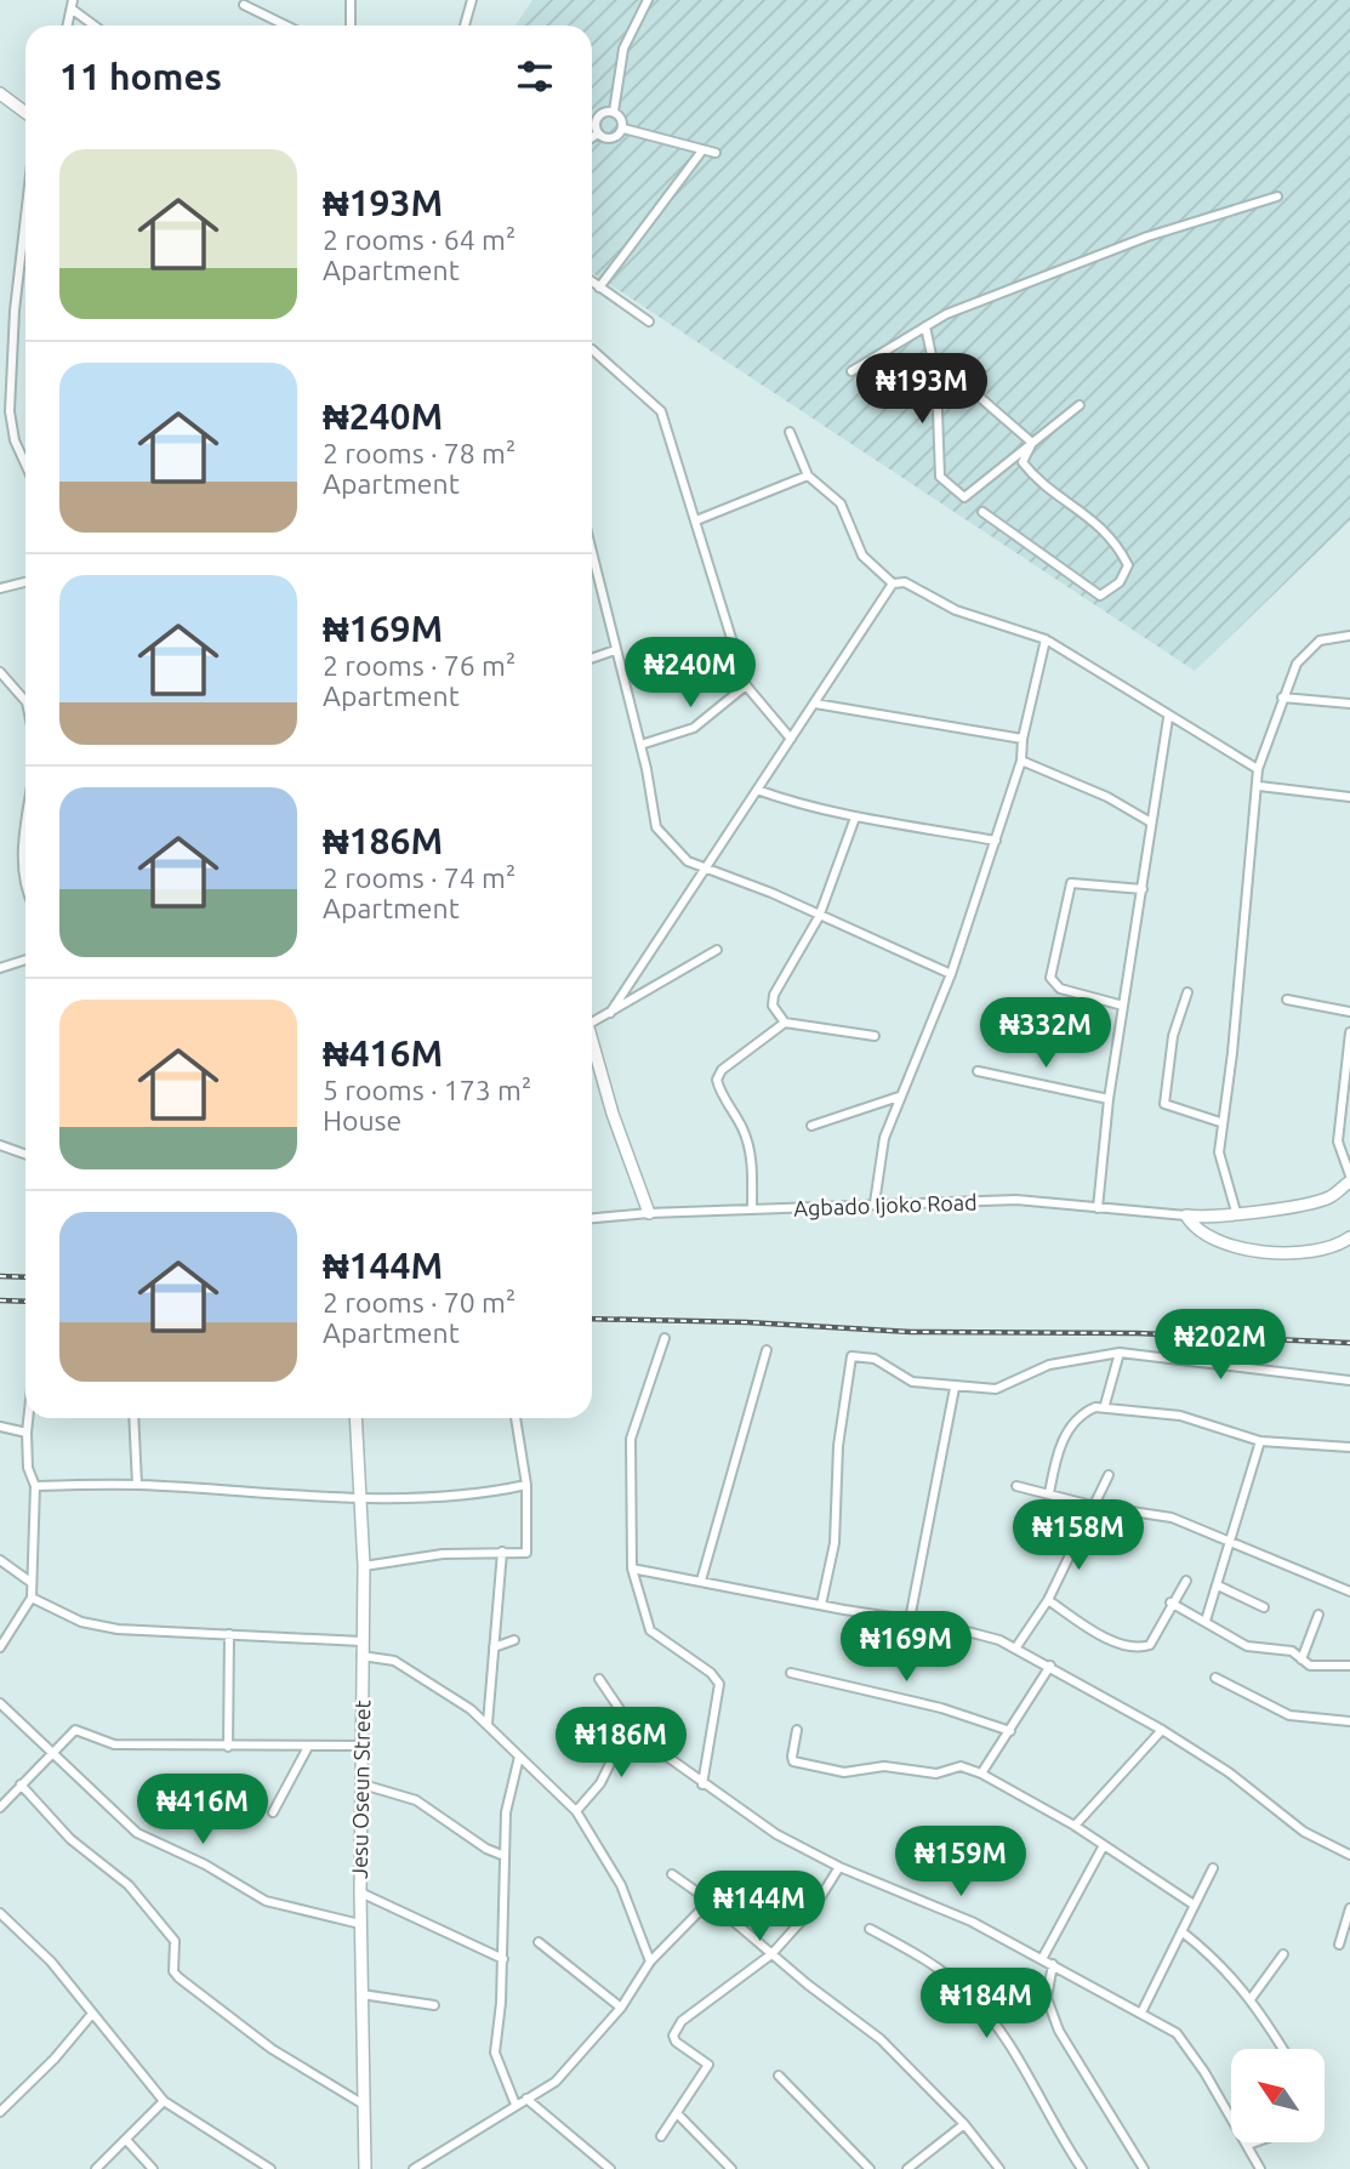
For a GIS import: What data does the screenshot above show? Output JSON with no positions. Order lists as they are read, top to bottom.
{
  "streets": {
    "main road": ["Agbado Ijoko Road", "Jesu Oseun Street"]
  },
  "north": "top left",
  "page": {
    "heading": "11 homes",
    "list": [
      {
        "name": "₦193M",
        "note": "2 rooms · 64 m² · Apartment"
      },
      {
        "name": "₦240M",
        "note": "2 rooms · 78 m² · Apartment"
      },
      {
        "name": "₦169M",
        "note": "2 rooms · 76 m² · Apartment"
      },
      {
        "name": "₦186M",
        "note": "2 rooms · 74 m² · Apartment"
      },
      {
        "name": "₦416M",
        "note": "5 rooms · 173 m² · House"
      },
      {
        "name": "₦144M",
        "note": "2 rooms · 70 m² · Apartment"
      }
    ],
    "price": [
      "₦193M",
      "₦240M",
      "₦332M",
      "₦202M",
      "₦158M",
      "₦169M",
      "₦186M",
      "₦416M",
      "₦159M",
      "₦144M",
      "₦184M"
    ]
  }
}
